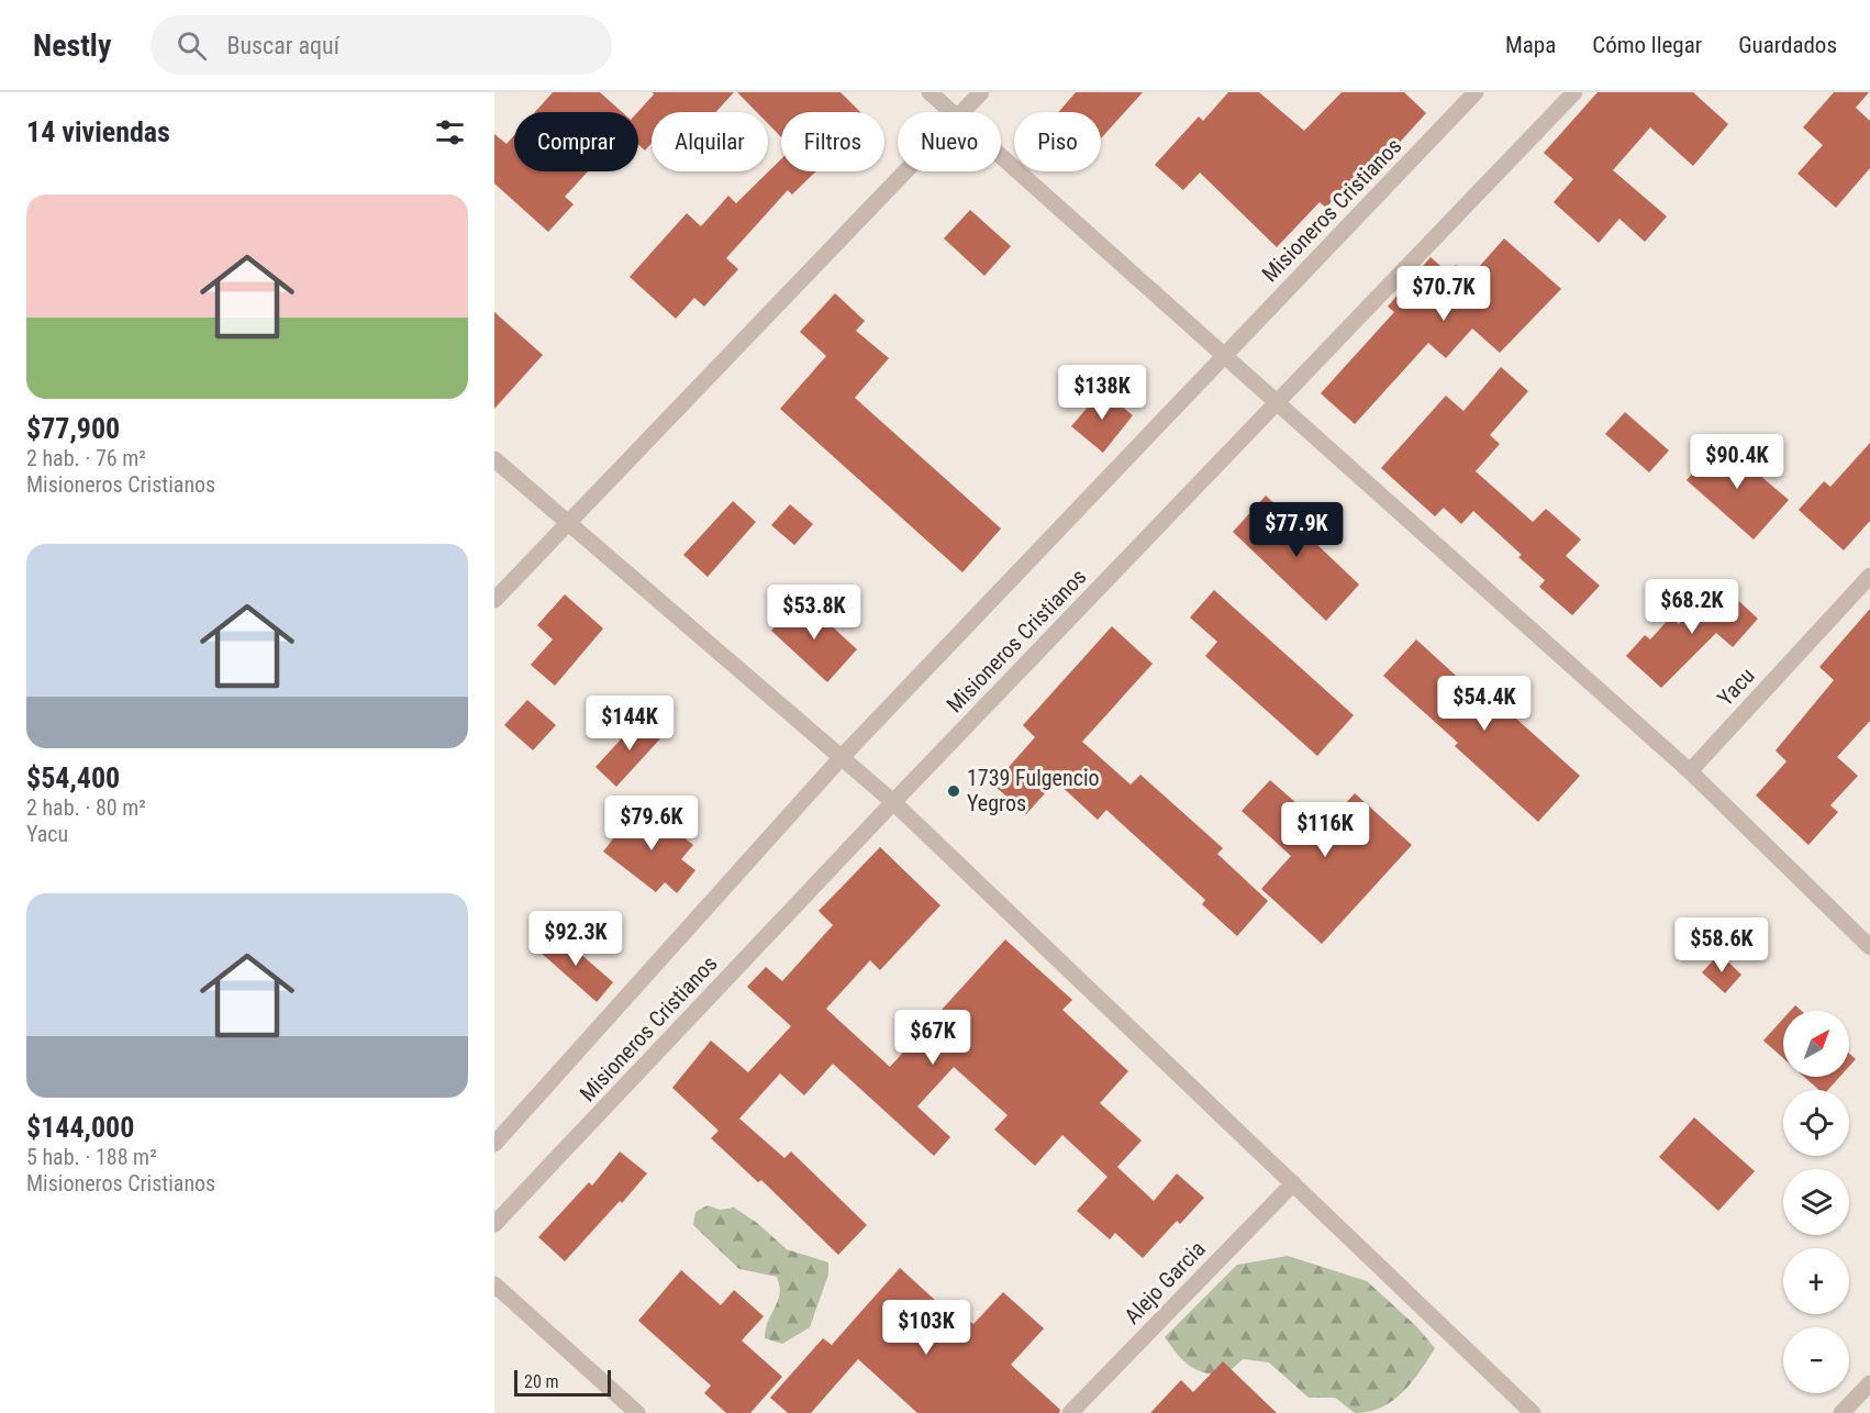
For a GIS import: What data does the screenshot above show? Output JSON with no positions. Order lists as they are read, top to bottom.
{
  "streets": {
    "street": ["Misioneros Cristianos", "Yacu", "Alejo Garcia"]
  },
  "places": ["1739 Fulgencio Yegros"],
  "scale_bar": "20 m",
  "north": "top right",
  "page": {
    "header": "Nestly",
    "search": "Buscar aquí",
    "nav": ["Mapa", "Cómo llegar", "Guardados"],
    "heading": "14 viviendas",
    "chip": [
      "Comprar",
      "Alquilar",
      "Filtros",
      "Nuevo",
      "Piso"
    ],
    "list": [
      {
        "name": "$77,900",
        "note": "2 hab. · 76 m² · Misioneros Cristianos"
      },
      {
        "name": "$54,400",
        "note": "2 hab. · 80 m² · Yacu"
      },
      {
        "name": "$144,000",
        "note": "5 hab. · 188 m² · Misioneros Cristianos"
      }
    ],
    "price": [
      "$70.7K",
      "$138K",
      "$90.4K",
      "$77.9K",
      "$68.2K",
      "$53.8K",
      "$54.4K",
      "$144K",
      "$79.6K",
      "$116K",
      "$92.3K",
      "$58.6K",
      "$67K",
      "$103K"
    ],
    "map_buttons": ["+", "−"],
    "scale": "20 m"
  }
}
